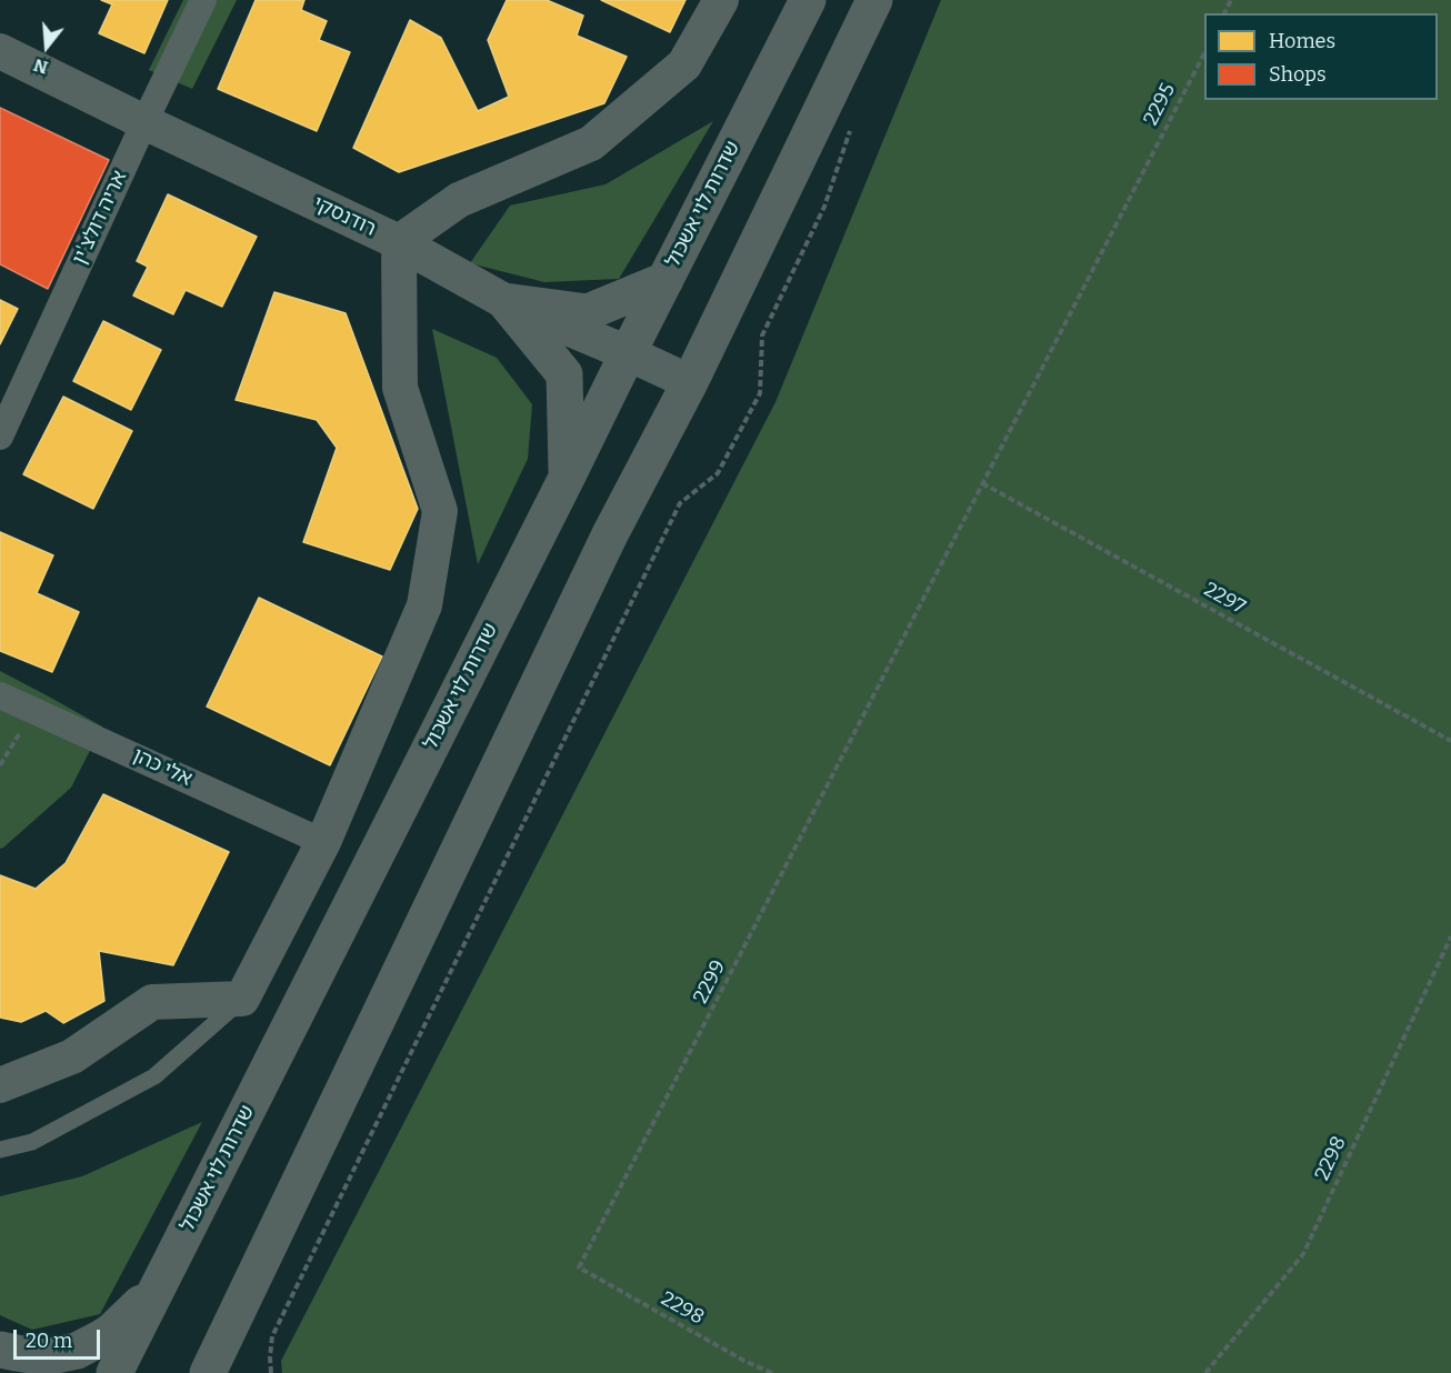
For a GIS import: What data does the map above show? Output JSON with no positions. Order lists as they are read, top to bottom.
{
  "streets": {
    "street": [
      "שדרות לוי אשכול",
      "רודנסקי",
      "אריה דולצ'ין",
      "אלי כהן"
    ],
    "path": [
      "2295",
      "2297",
      "2299",
      "2298"
    ]
  },
  "crossings": [
    ["2295", "2297"],
    ["2295", "2299"],
    ["שדרות לוי אשכול", "רודנסקי"],
    ["רודנסקי", "אריה דולצ'ין"],
    ["2297", "2299"],
    ["2299", "2298"]
  ],
  "legend": ["Homes", "Shops"],
  "scale_bar": "20 m",
  "north": "bottom"
}
